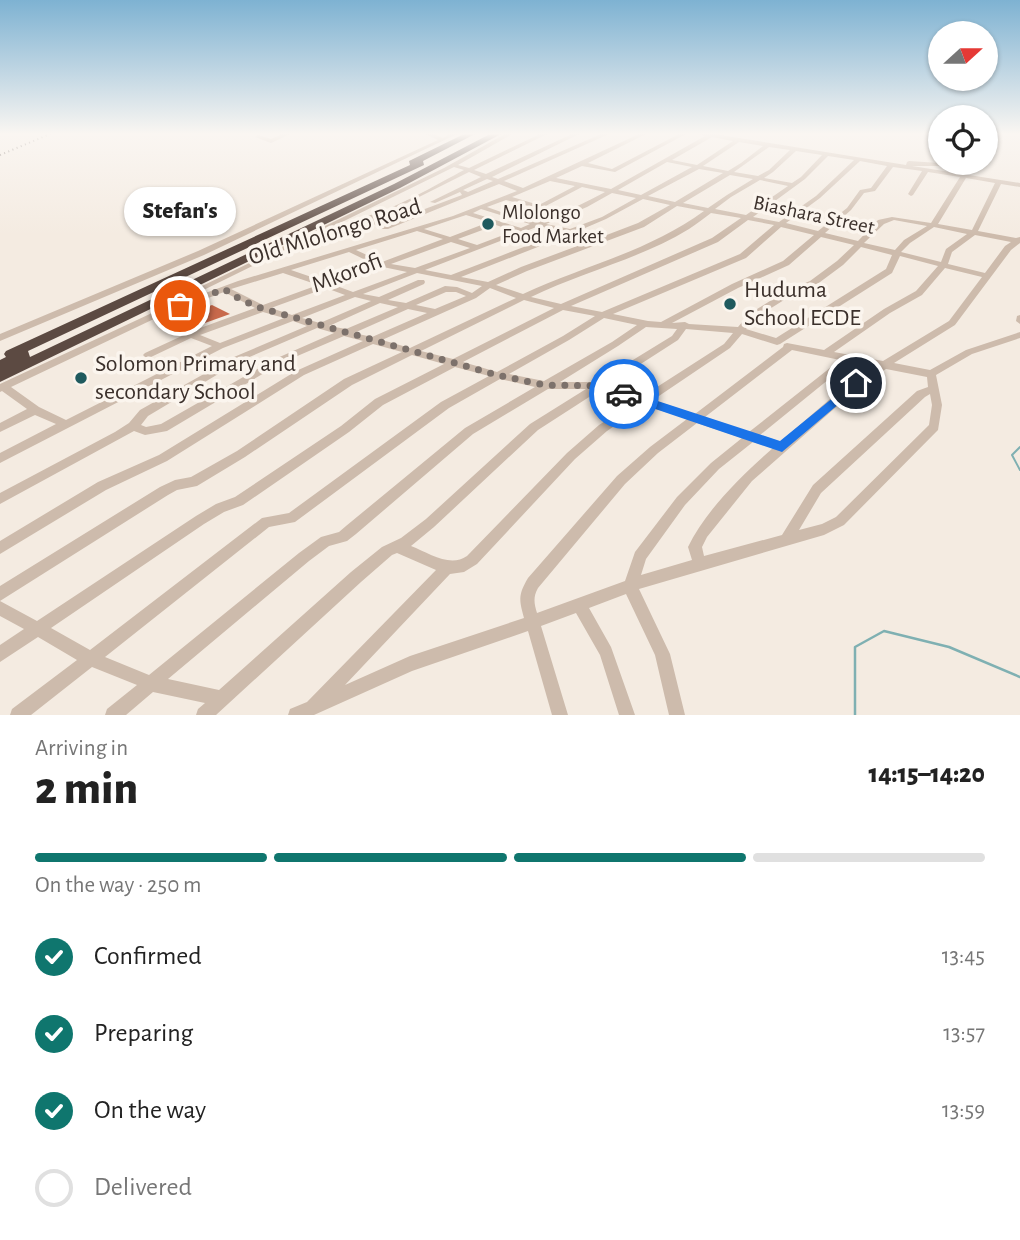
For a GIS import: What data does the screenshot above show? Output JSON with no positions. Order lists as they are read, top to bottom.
{
  "streets": {
    "street": ["Biashara Street", "Old Mlolongo Road", "Mkorofi"]
  },
  "crossings": [
    ["Biashara Street", "Old Mlolongo Road"],
    ["Biashara Street", "Mkorofi"]
  ],
  "places": [
    "Mlolongo Food Market",
    "Huduma School ECDE",
    "Stefan's",
    "Solomon Primary and secondary School"
  ],
  "north": "right",
  "page": {
    "bubble": "Stefan's",
    "heading": ["2 min", "Arriving in", "14:15–14:20"],
    "bar": "On the way · 250 m",
    "list": [
      ["Confirmed", "13:45"],
      ["Preparing", "13:57"],
      ["On the way", "13:59"],
      "Delivered"
    ]
  }
}
